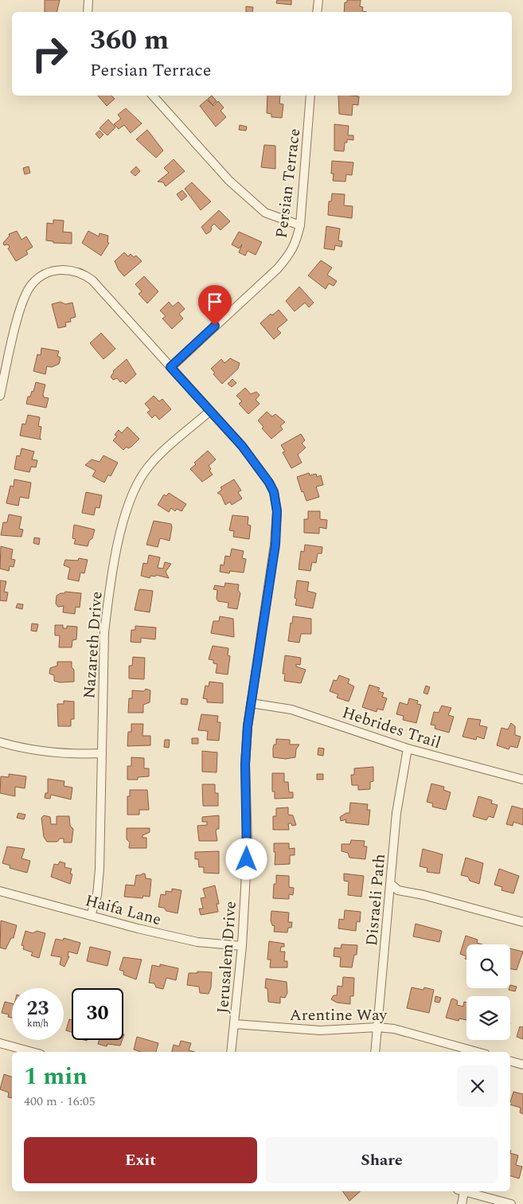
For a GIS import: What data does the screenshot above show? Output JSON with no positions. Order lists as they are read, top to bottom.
{
  "streets": {
    "street": [
      "Persian Terrace",
      "Nazareth Drive",
      "Hebrides Trail",
      "Disraeli Path",
      "Haifa Lane",
      "Jerusalem Drive",
      "Arentine Way"
    ]
  },
  "crossings": [
    ["Persian Terrace", "Jerusalem Drive"],
    ["Nazareth Drive", "Haifa Lane"],
    ["Nazareth Drive", "Jerusalem Drive"],
    ["Hebrides Trail", "Disraeli Path"],
    ["Hebrides Trail", "Jerusalem Drive"],
    ["Disraeli Path", "Arentine Way"],
    ["Haifa Lane", "Jerusalem Drive"],
    ["Jerusalem Drive", "Arentine Way"]
  ],
  "page": {
    "turn": ["360 m", "Persian Terrace"],
    "speed": "23 km/h",
    "limit": "30",
    "heading": ["1 min", "400 m · 16:05"],
    "buttons": ["Exit", "Share"]
  }
}
